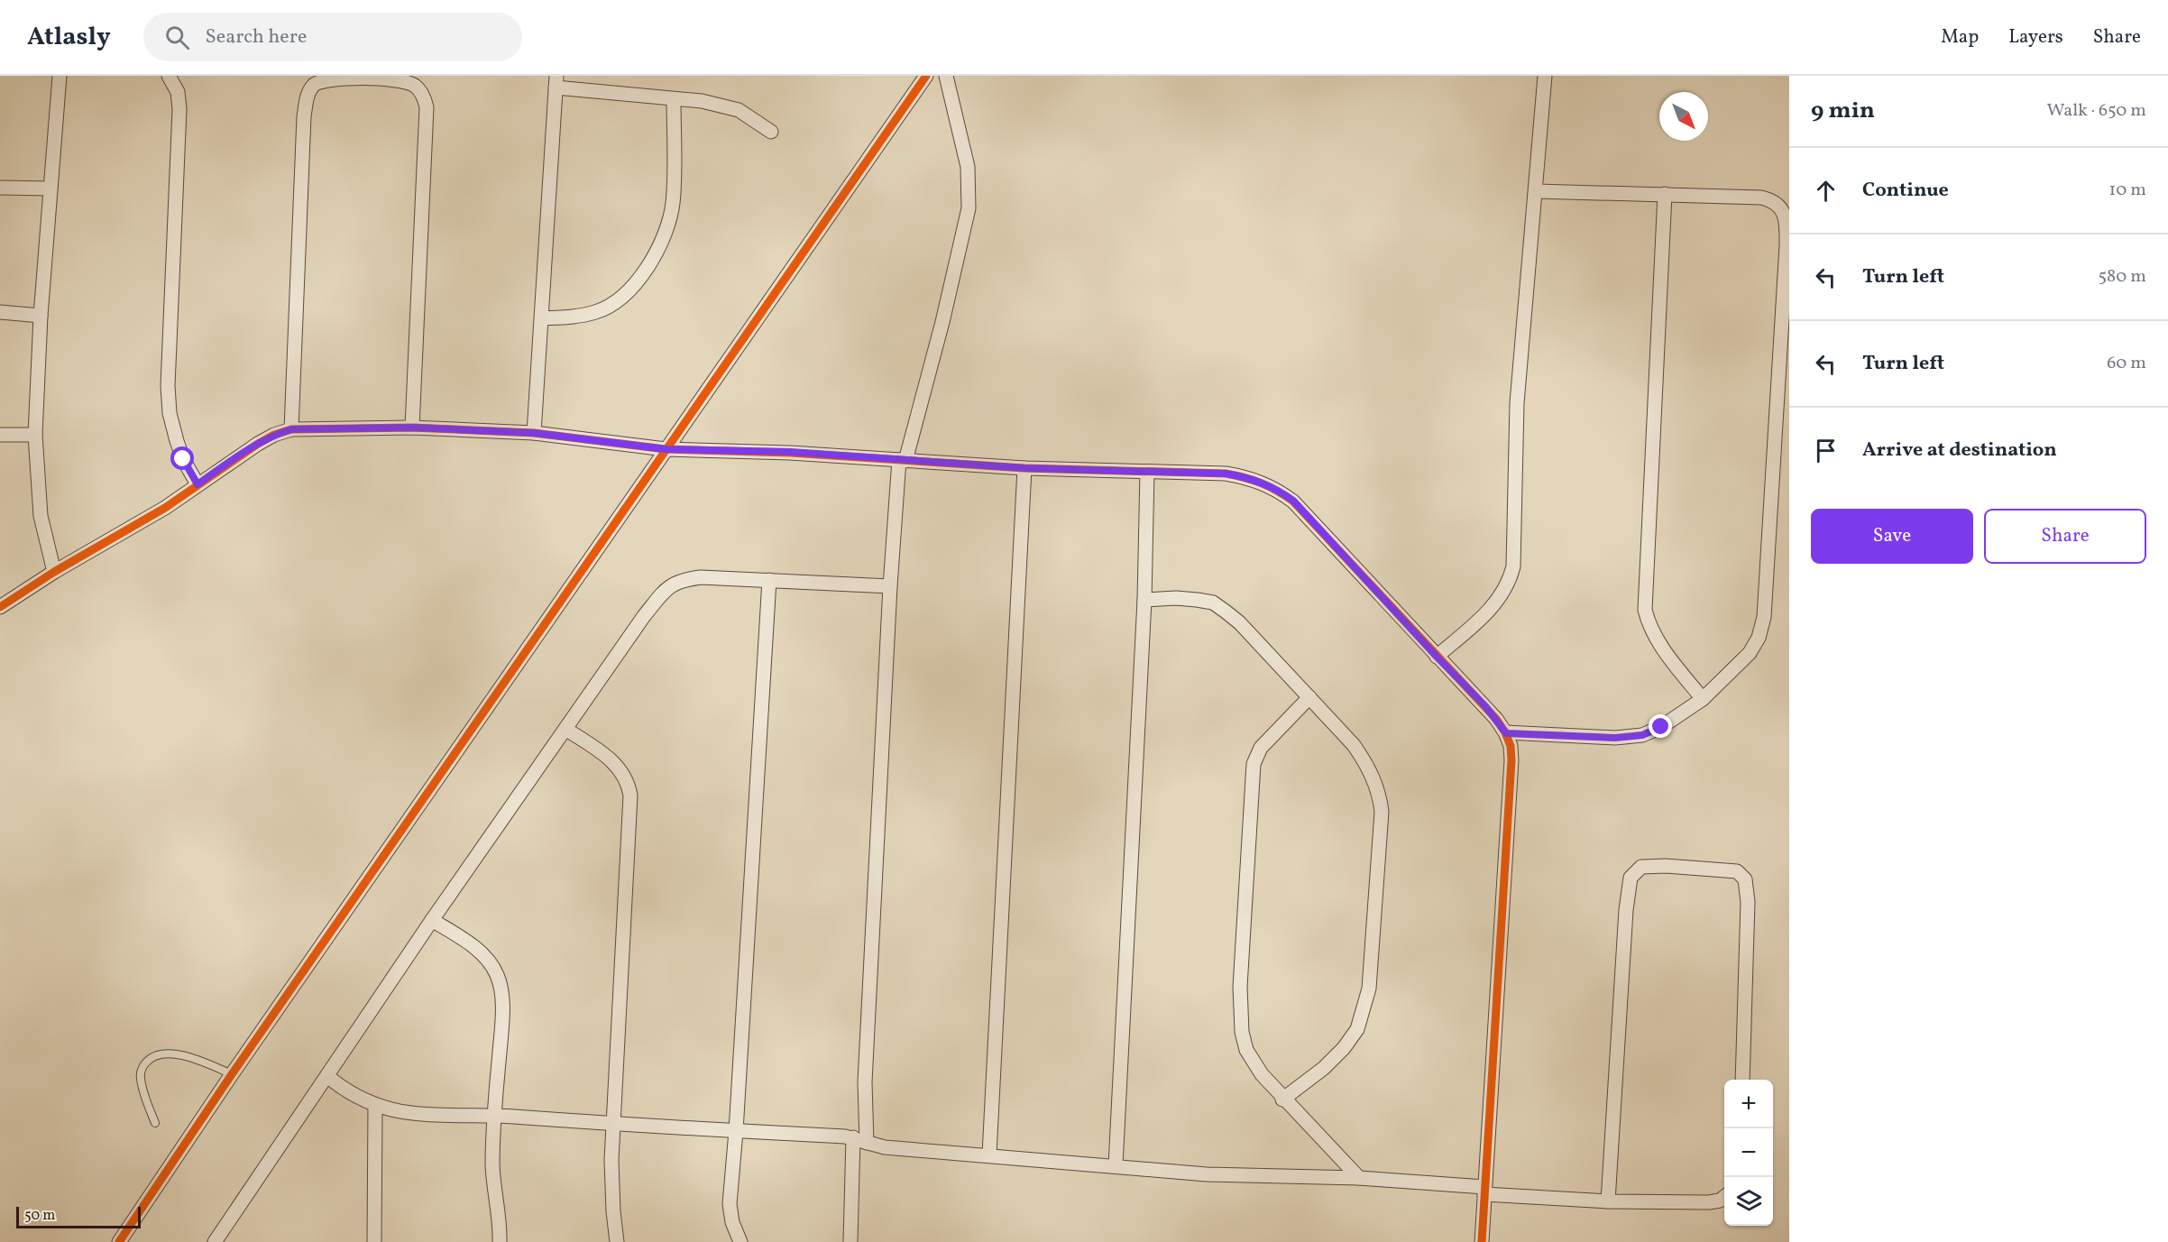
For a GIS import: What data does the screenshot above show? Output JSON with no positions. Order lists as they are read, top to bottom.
{
  "scale_bar": "50 m",
  "north": "bottom right",
  "page": {
    "header": "Atlasly",
    "search": "Search here",
    "nav": ["Map", "Layers", "Share"],
    "heading": ["9 min", "Walk · 650 m"],
    "list": [
      ["Continue", "10 m"],
      ["Turn left", "580 m"],
      ["Turn left", "60 m"],
      "Arrive at destination"
    ],
    "buttons": ["Save", "Share"],
    "map_buttons": ["+", "−"],
    "scale": "50 m"
  }
}
